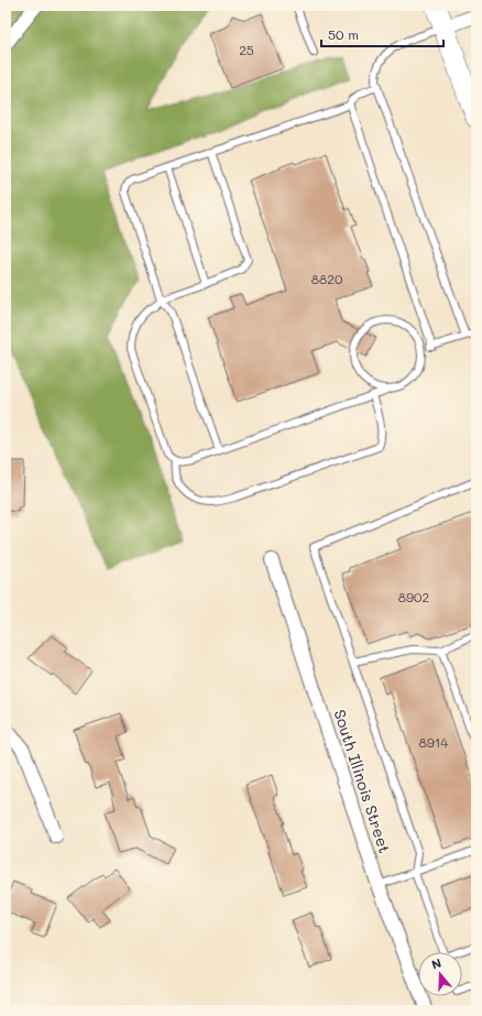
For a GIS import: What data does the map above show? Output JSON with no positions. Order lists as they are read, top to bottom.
{
  "streets": {
    "street": ["South Illinois Street"]
  },
  "house_numbers": [
    "25",
    "8820",
    "8902",
    "8914"
  ],
  "scale_bar": "50 m",
  "north": "top"
}
